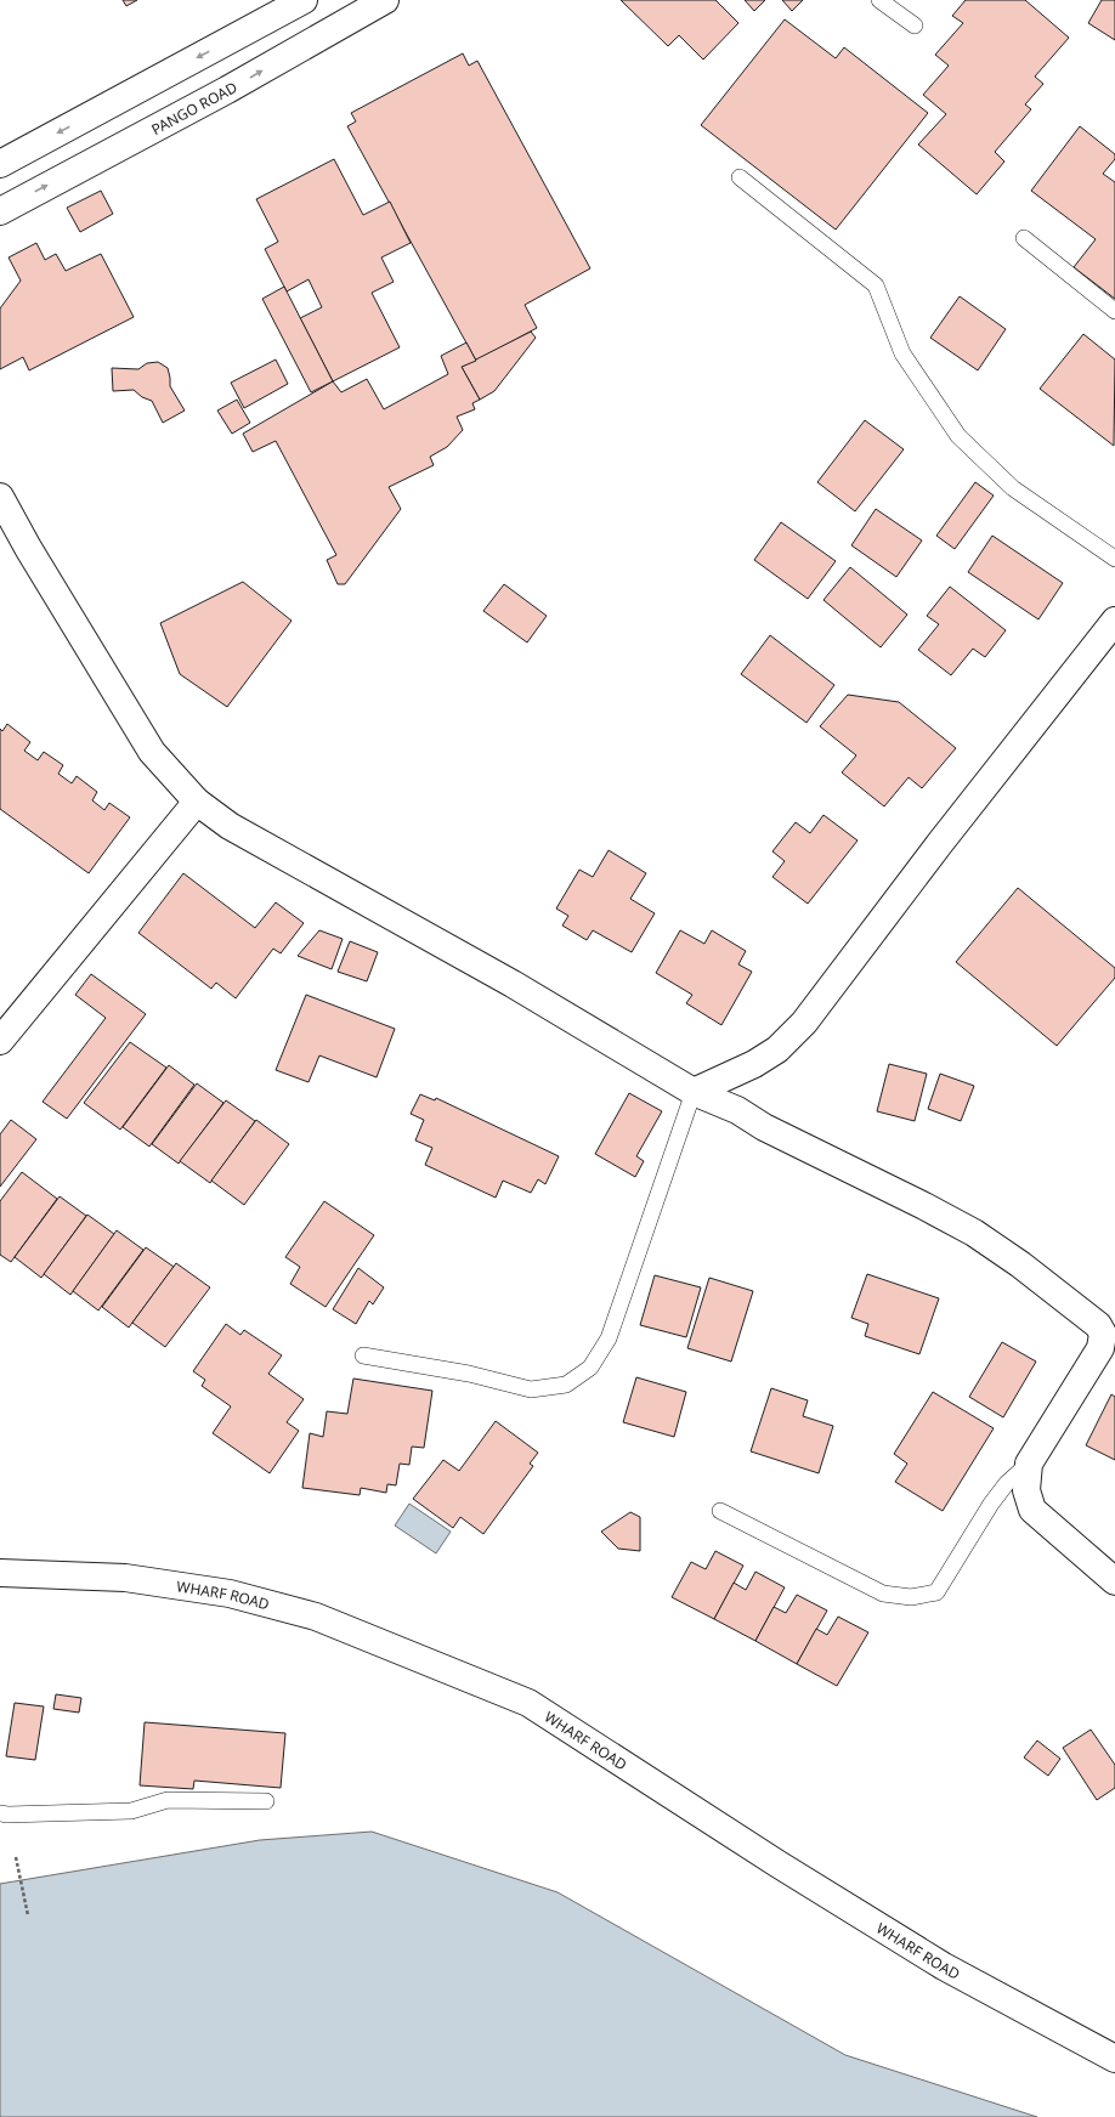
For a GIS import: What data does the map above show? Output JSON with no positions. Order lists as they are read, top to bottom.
{
  "streets": {
    "street": ["PANGO ROAD", "WHARF ROAD"]
  }
}
